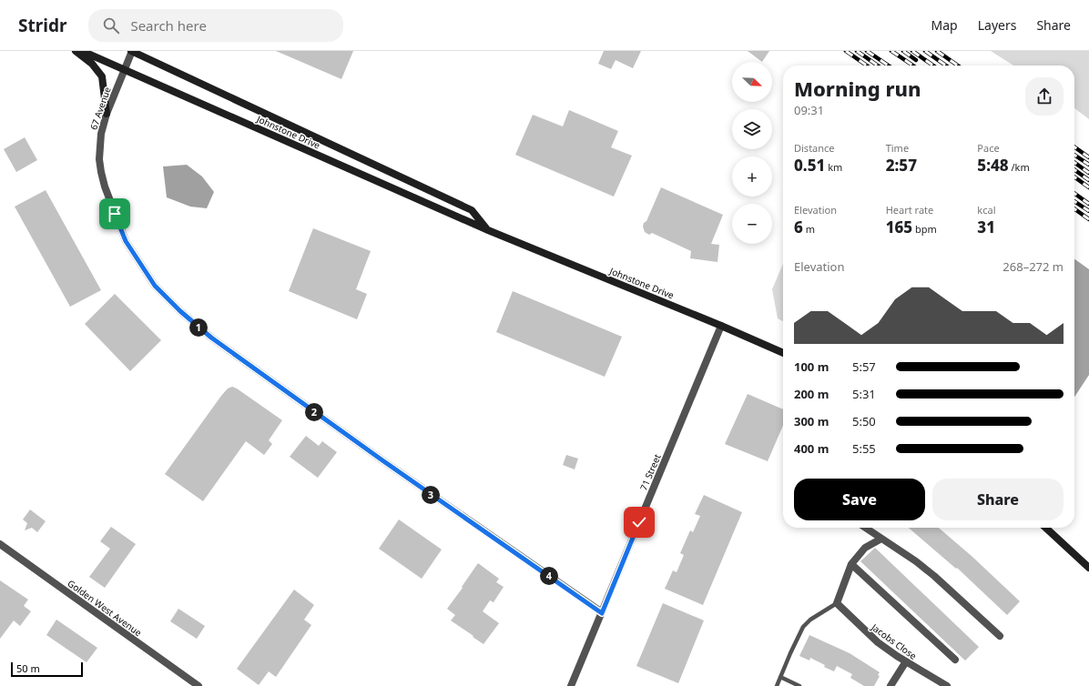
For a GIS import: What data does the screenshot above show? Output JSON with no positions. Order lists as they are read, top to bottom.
{
  "streets": {
    "main road": ["Johnstone Drive"],
    "street": [
      "67 Avenue",
      "71 Street",
      "Golden West Avenue",
      "Jacobs Close"
    ]
  },
  "crossings": [
    ["67 Avenue", "Johnstone Drive"],
    ["67 Avenue", "71 Street"],
    ["Johnstone Drive", "71 Street"]
  ],
  "scale_bar": "50 m",
  "north": "bottom right",
  "page": {
    "header": "Stridr",
    "search": "Search here",
    "nav": ["Map", "Layers", "Share"],
    "map_buttons": ["+", "−"],
    "heading": ["Morning run", "09:31"],
    "stats": [
      ["Distance", "0.51 km"],
      ["Time", "2:57"],
      ["Pace", "5:48 /km"],
      ["Elevation", "6 m"],
      ["Heart rate", "165 bpm"],
      ["kcal", "31"]
    ],
    "chart": ["Elevation", "268–272 m"],
    "pins": [
      "1",
      "2",
      "3",
      "4"
    ],
    "list": [
      {
        "name": "100 m",
        "note": "5:57"
      },
      {
        "name": "200 m",
        "note": "5:31"
      },
      {
        "name": "300 m",
        "note": "5:50"
      },
      {
        "name": "400 m",
        "note": "5:55"
      }
    ],
    "buttons": ["Save", "Share"],
    "scale": "50 m"
  }
}
